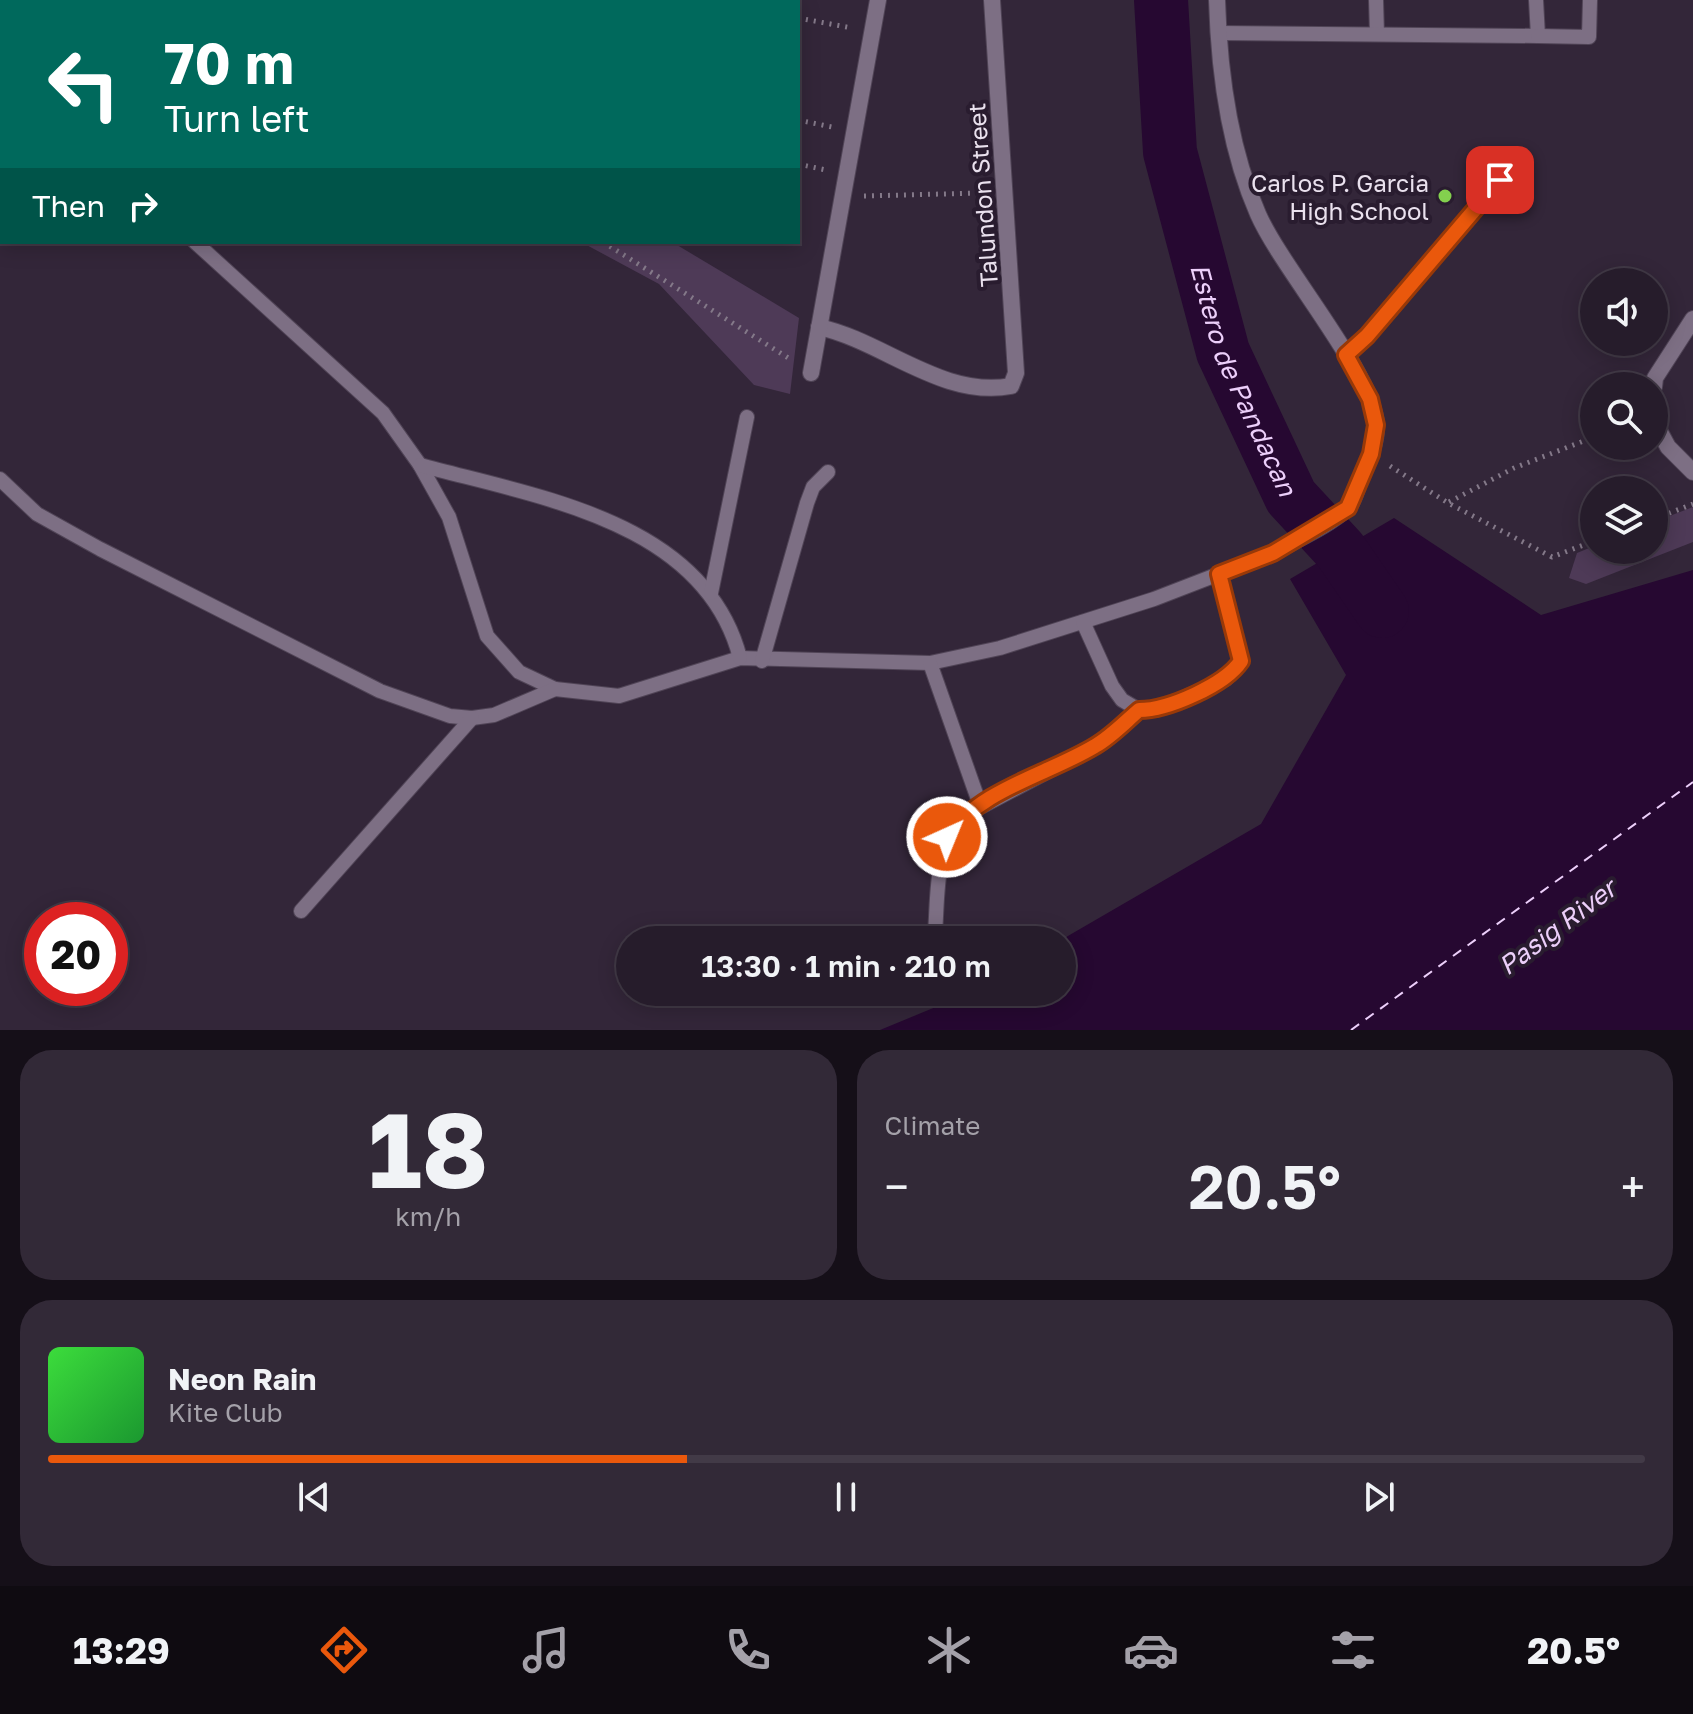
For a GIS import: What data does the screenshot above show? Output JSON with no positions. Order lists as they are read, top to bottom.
{
  "streets": {
    "street": ["Talundon Street"]
  },
  "water": ["Estero de Pandacan", "Pasig River"],
  "places": ["Carlos P. Garcia High School"],
  "page": {
    "turn": ["70 m", "Turn left"],
    "then": "Then",
    "limit": "20",
    "trip": "13:30 · 1 min · 210 m",
    "tile": [
      ["18", "km/h"],
      "Climate"
    ],
    "heat": ["−", "20.5°", "+"],
    "song": ["Neon Rain", "Kite Club"],
    "tabs": ["13:29", "20.5°"]
  }
}
